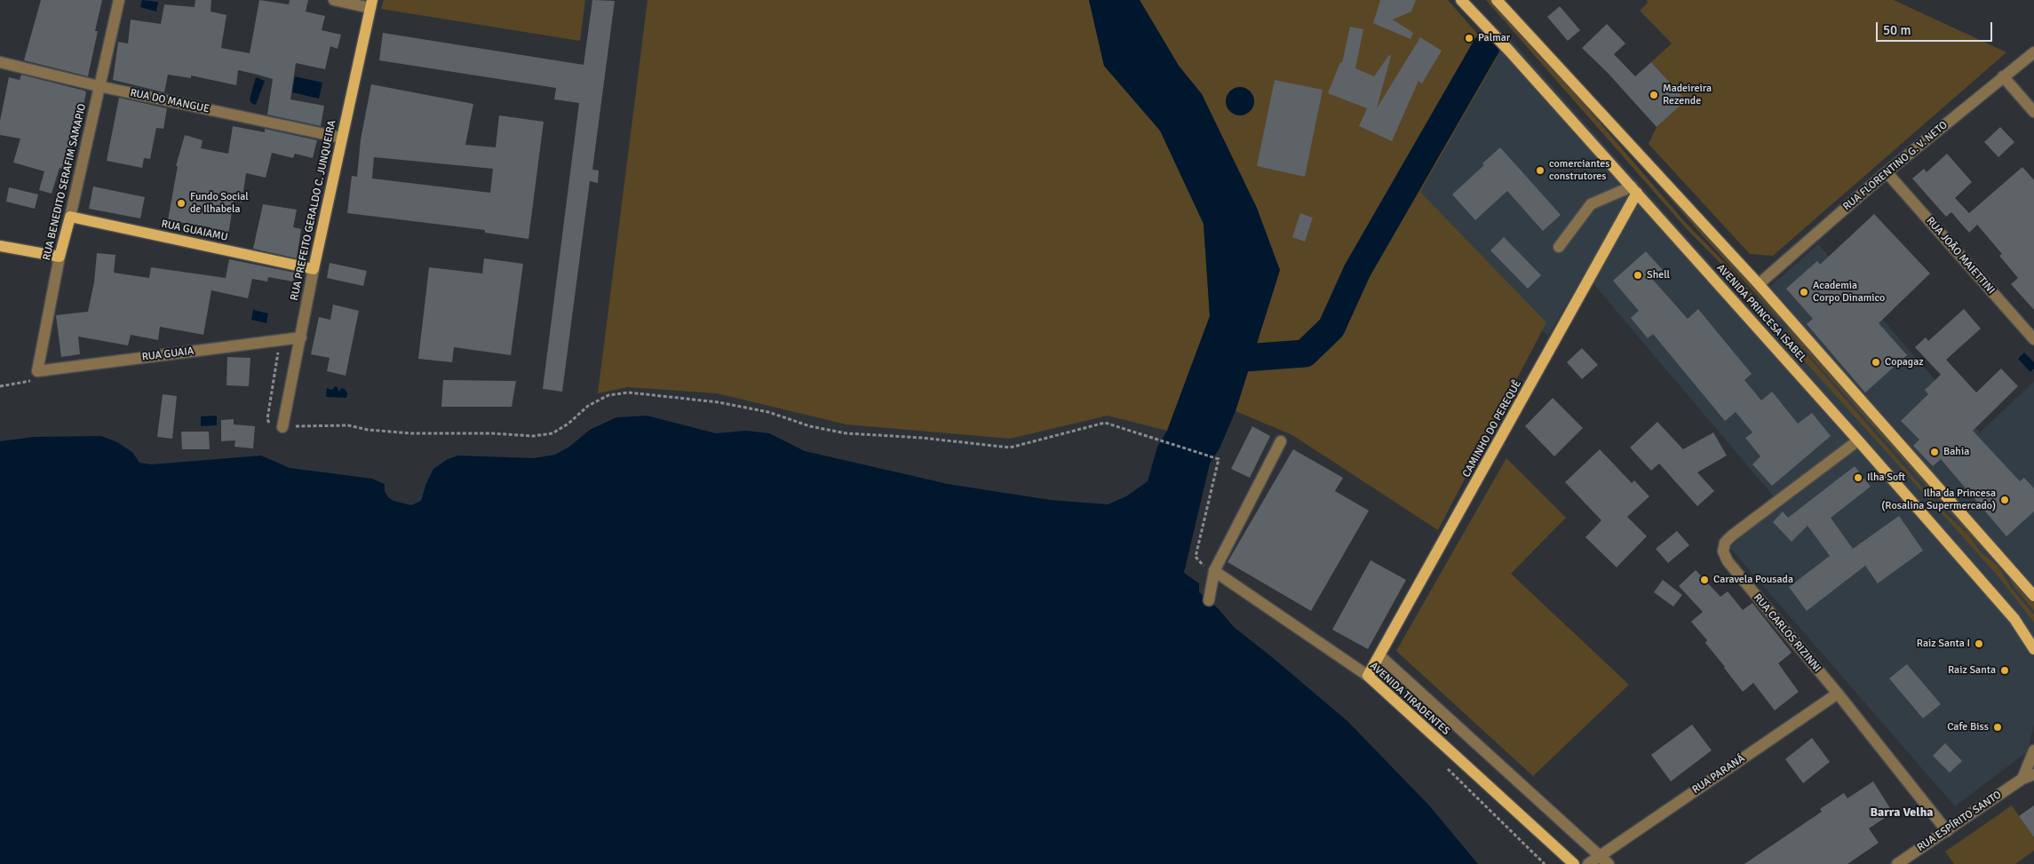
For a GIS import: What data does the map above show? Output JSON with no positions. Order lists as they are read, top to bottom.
{
  "streets": {
    "main road": [
      "RUA BENEDITO SERAFIM SAMAPIO",
      "RUA PREFEITO GERALDO C. JUNQUEIRA",
      "RUA GUAIAMU",
      "AVENIDA PRINCESA ISABEL",
      "CAMINHO DO PEREQUÊ",
      "AVENIDA TIRADENTES"
    ],
    "street": [
      "RUA DO MANGUE",
      "RUA FLORENTINO G. V. NETO",
      "RUA JOÃO MAIETTINI",
      "RUA GUAIA",
      "RUA CARLOS RIZINNI",
      "RUA PARANÁ",
      "RUA ESPÍRITO SANTO"
    ]
  },
  "crossings": [
    ["RUA DO MANGUE", "RUA BENEDITO SERAFIM SAMAPIO"],
    ["RUA DO MANGUE", "RUA PREFEITO GERALDO C. JUNQUEIRA"],
    ["RUA FLORENTINO G. V. NETO", "RUA JOÃO MAIETTINI"],
    ["RUA FLORENTINO G. V. NETO", "AVENIDA PRINCESA ISABEL"],
    ["RUA BENEDITO SERAFIM SAMAPIO", "RUA GUAIAMU"],
    ["RUA BENEDITO SERAFIM SAMAPIO", "RUA GUAIA"],
    ["RUA PREFEITO GERALDO C. JUNQUEIRA", "RUA GUAIAMU"],
    ["RUA PREFEITO GERALDO C. JUNQUEIRA", "RUA GUAIA"],
    ["AVENIDA PRINCESA ISABEL", "CAMINHO DO PEREQUÊ"],
    ["AVENIDA PRINCESA ISABEL", "RUA CARLOS RIZINNI"],
    ["CAMINHO DO PEREQUÊ", "AVENIDA TIRADENTES"],
    ["RUA CARLOS RIZINNI", "RUA PARANÁ"],
    ["RUA CARLOS RIZINNI", "RUA ESPÍRITO SANTO"],
    ["AVENIDA TIRADENTES", "RUA PARANÁ"]
  ],
  "districts": ["Barra Velha"],
  "places": [
    "Palmar",
    "Madeireira Rezende",
    "comerciantes construtores",
    "Fundo Social de Ilhabela",
    "Shell",
    "Academia Corpo Dinamico",
    "Copagaz",
    "Bahia",
    "Ilha Soft",
    "Ilha da Princesa (Rosalina Supermercado)",
    "Caravela Pousada",
    "Raiz Santa I",
    "Raiz Santa",
    "Cafe Biss"
  ],
  "scale_bar": "50 m"
}
